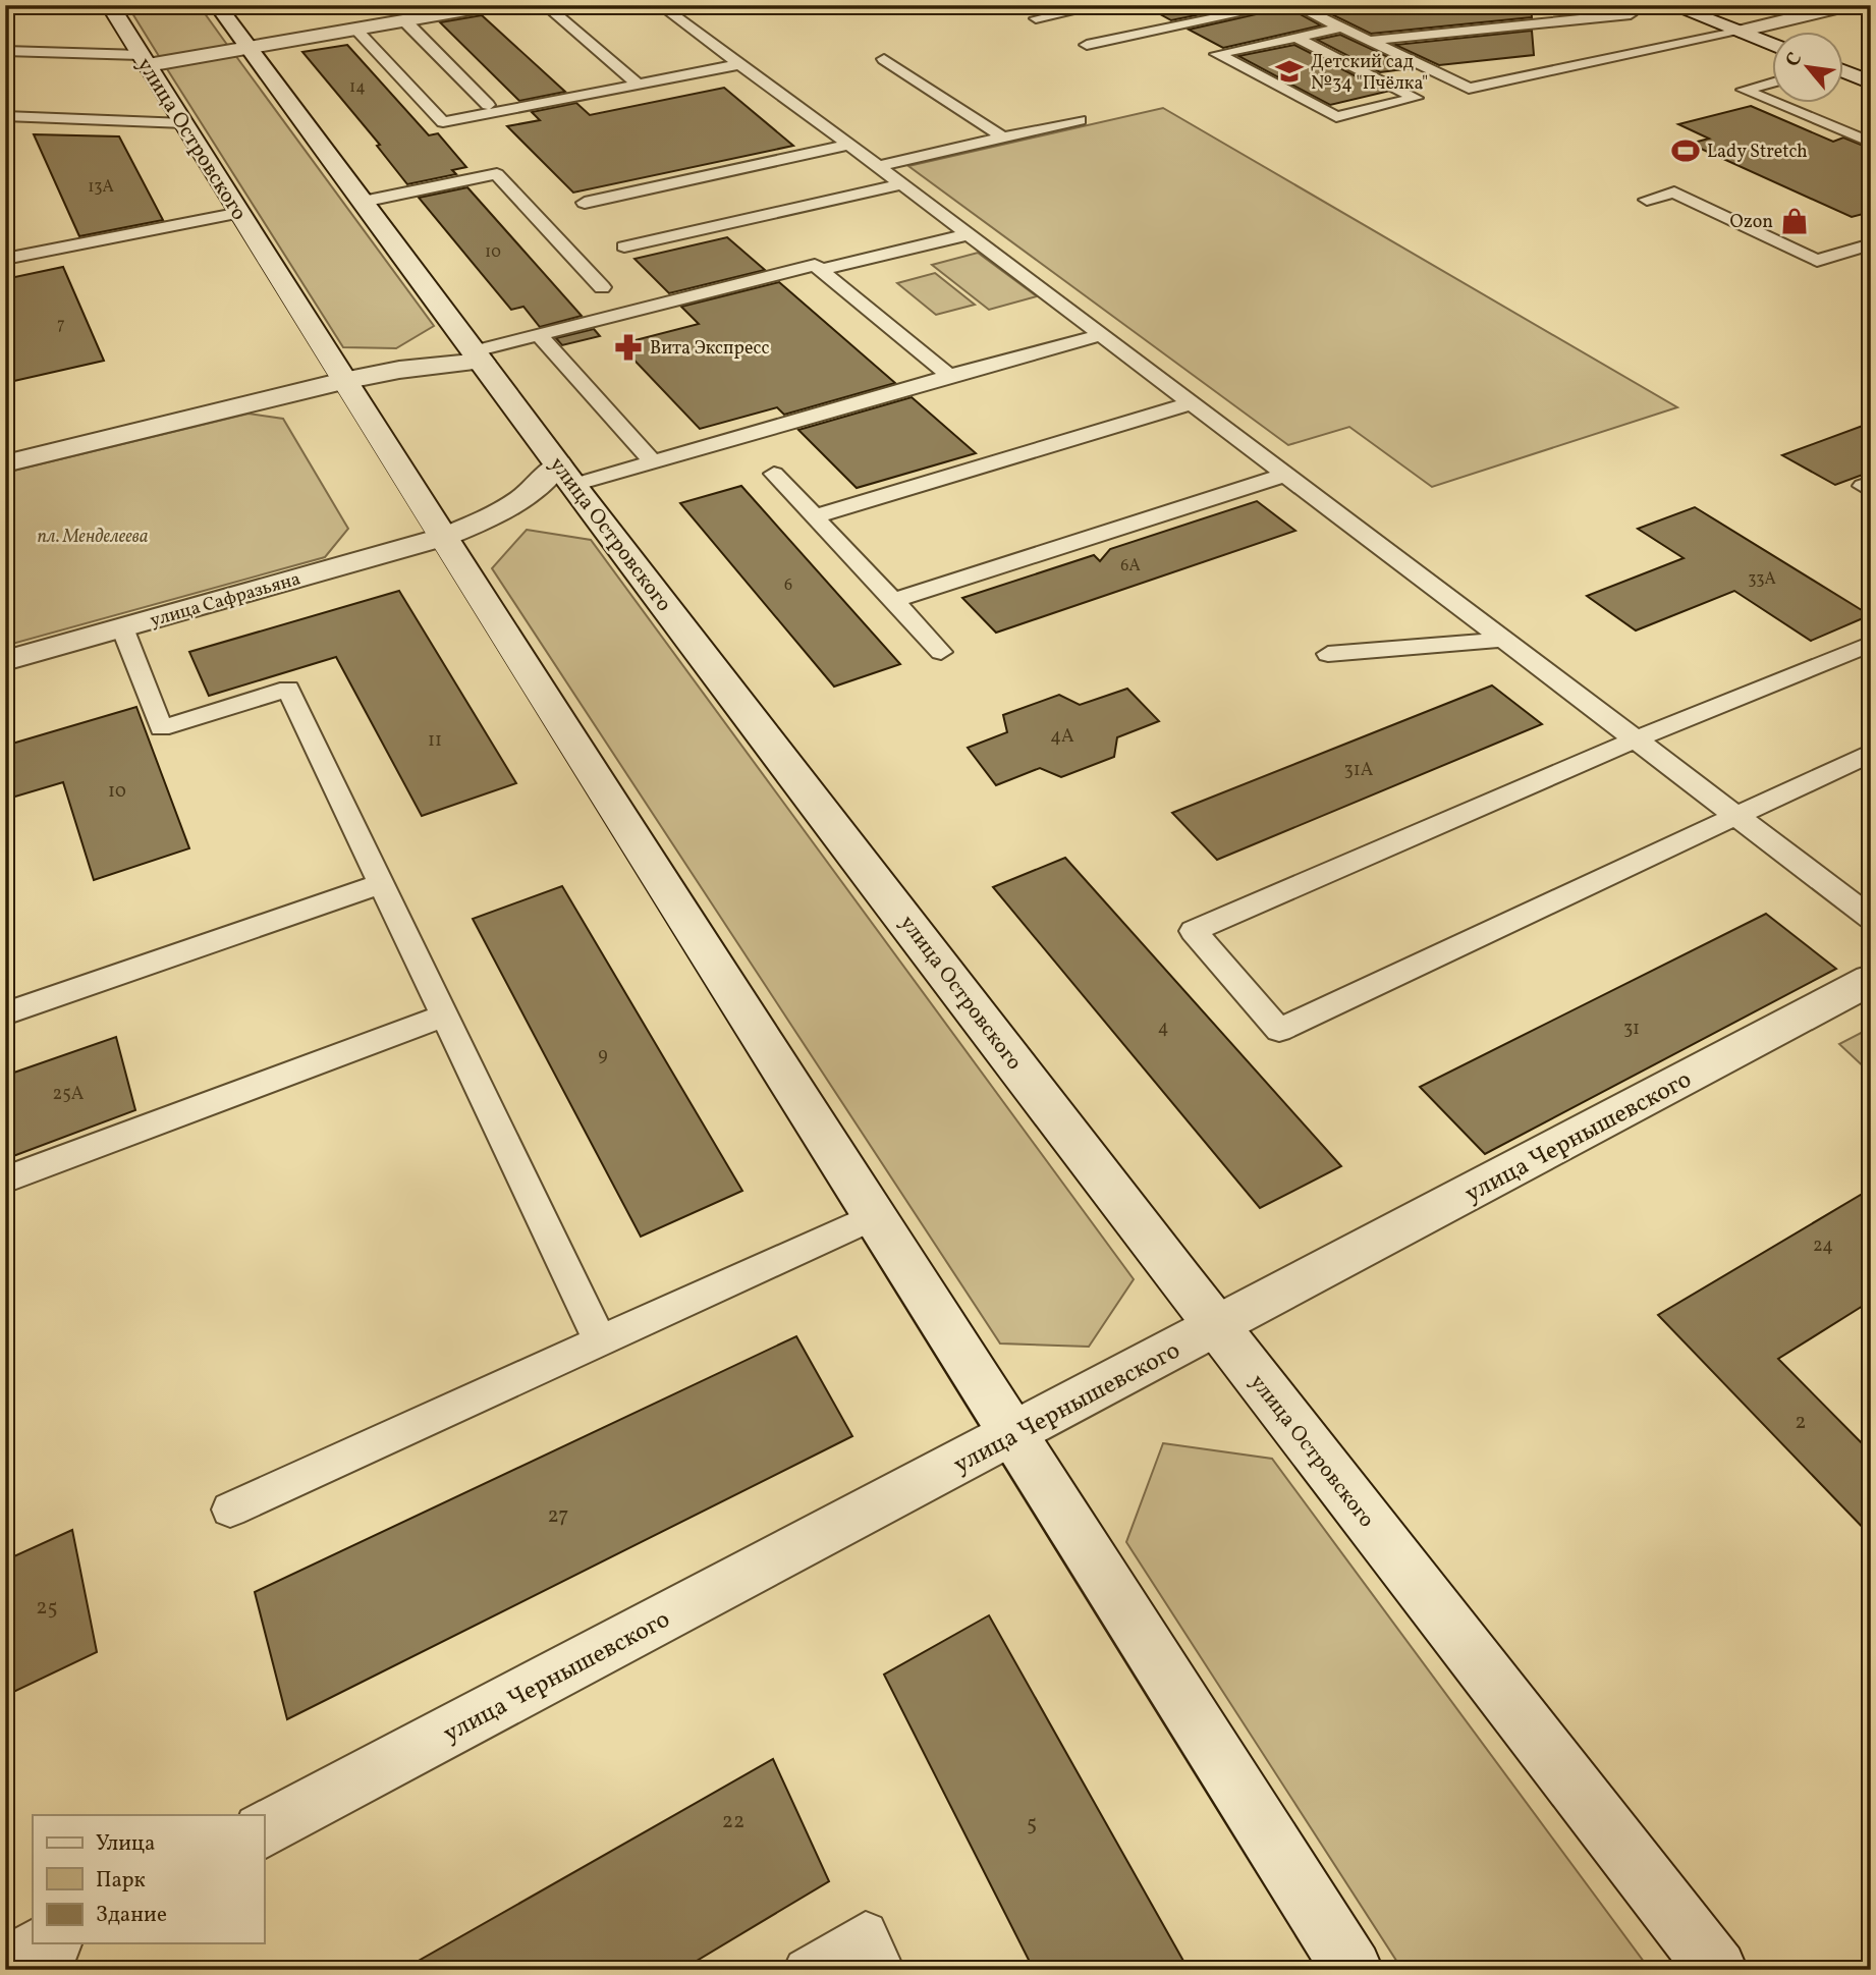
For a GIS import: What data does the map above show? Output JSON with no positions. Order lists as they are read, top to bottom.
{
  "streets": {
    "main road": ["улица Островского", "улица Сафразьяна", "улица Чернышевского"]
  },
  "crossings": [
    ["улица Островского", "улица Сафразьяна"],
    ["улица Островского", "улица Чернышевского"]
  ],
  "parks": ["пл. Менделеева"],
  "places": {
    "school or university": ["Детский сад №34 \"Пчёлка\""],
    "sports": ["Lady Stretch"],
    "shop": ["Ozon"],
    "pharmacy": ["Вита Экспресс"]
  },
  "house_numbers": [
    "14",
    "13А",
    "10",
    "7",
    "6А",
    "33А",
    "6",
    "4А",
    "11",
    "31А",
    "10",
    "4",
    "31",
    "9",
    "25А",
    "24",
    "2",
    "27",
    "25",
    "22",
    "5"
  ],
  "legend": ["Улица", "Парк", "Здание"],
  "north": "top left"
}
